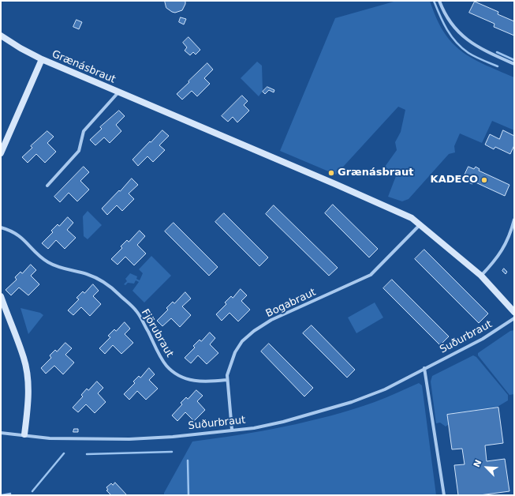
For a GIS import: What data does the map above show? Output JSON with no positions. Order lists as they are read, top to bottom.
{
  "streets": {
    "street": [
      "Grænásbraut",
      "Bogabraut",
      "Fjörubraut",
      "Suðurbraut"
    ]
  },
  "crossings": [
    ["Grænásbraut", "Bogabraut"],
    ["Bogabraut", "Fjörubraut"],
    ["Bogabraut", "Suðurbraut"]
  ],
  "places": ["Grænásbraut", "KADECO"],
  "north": "top left"
}
